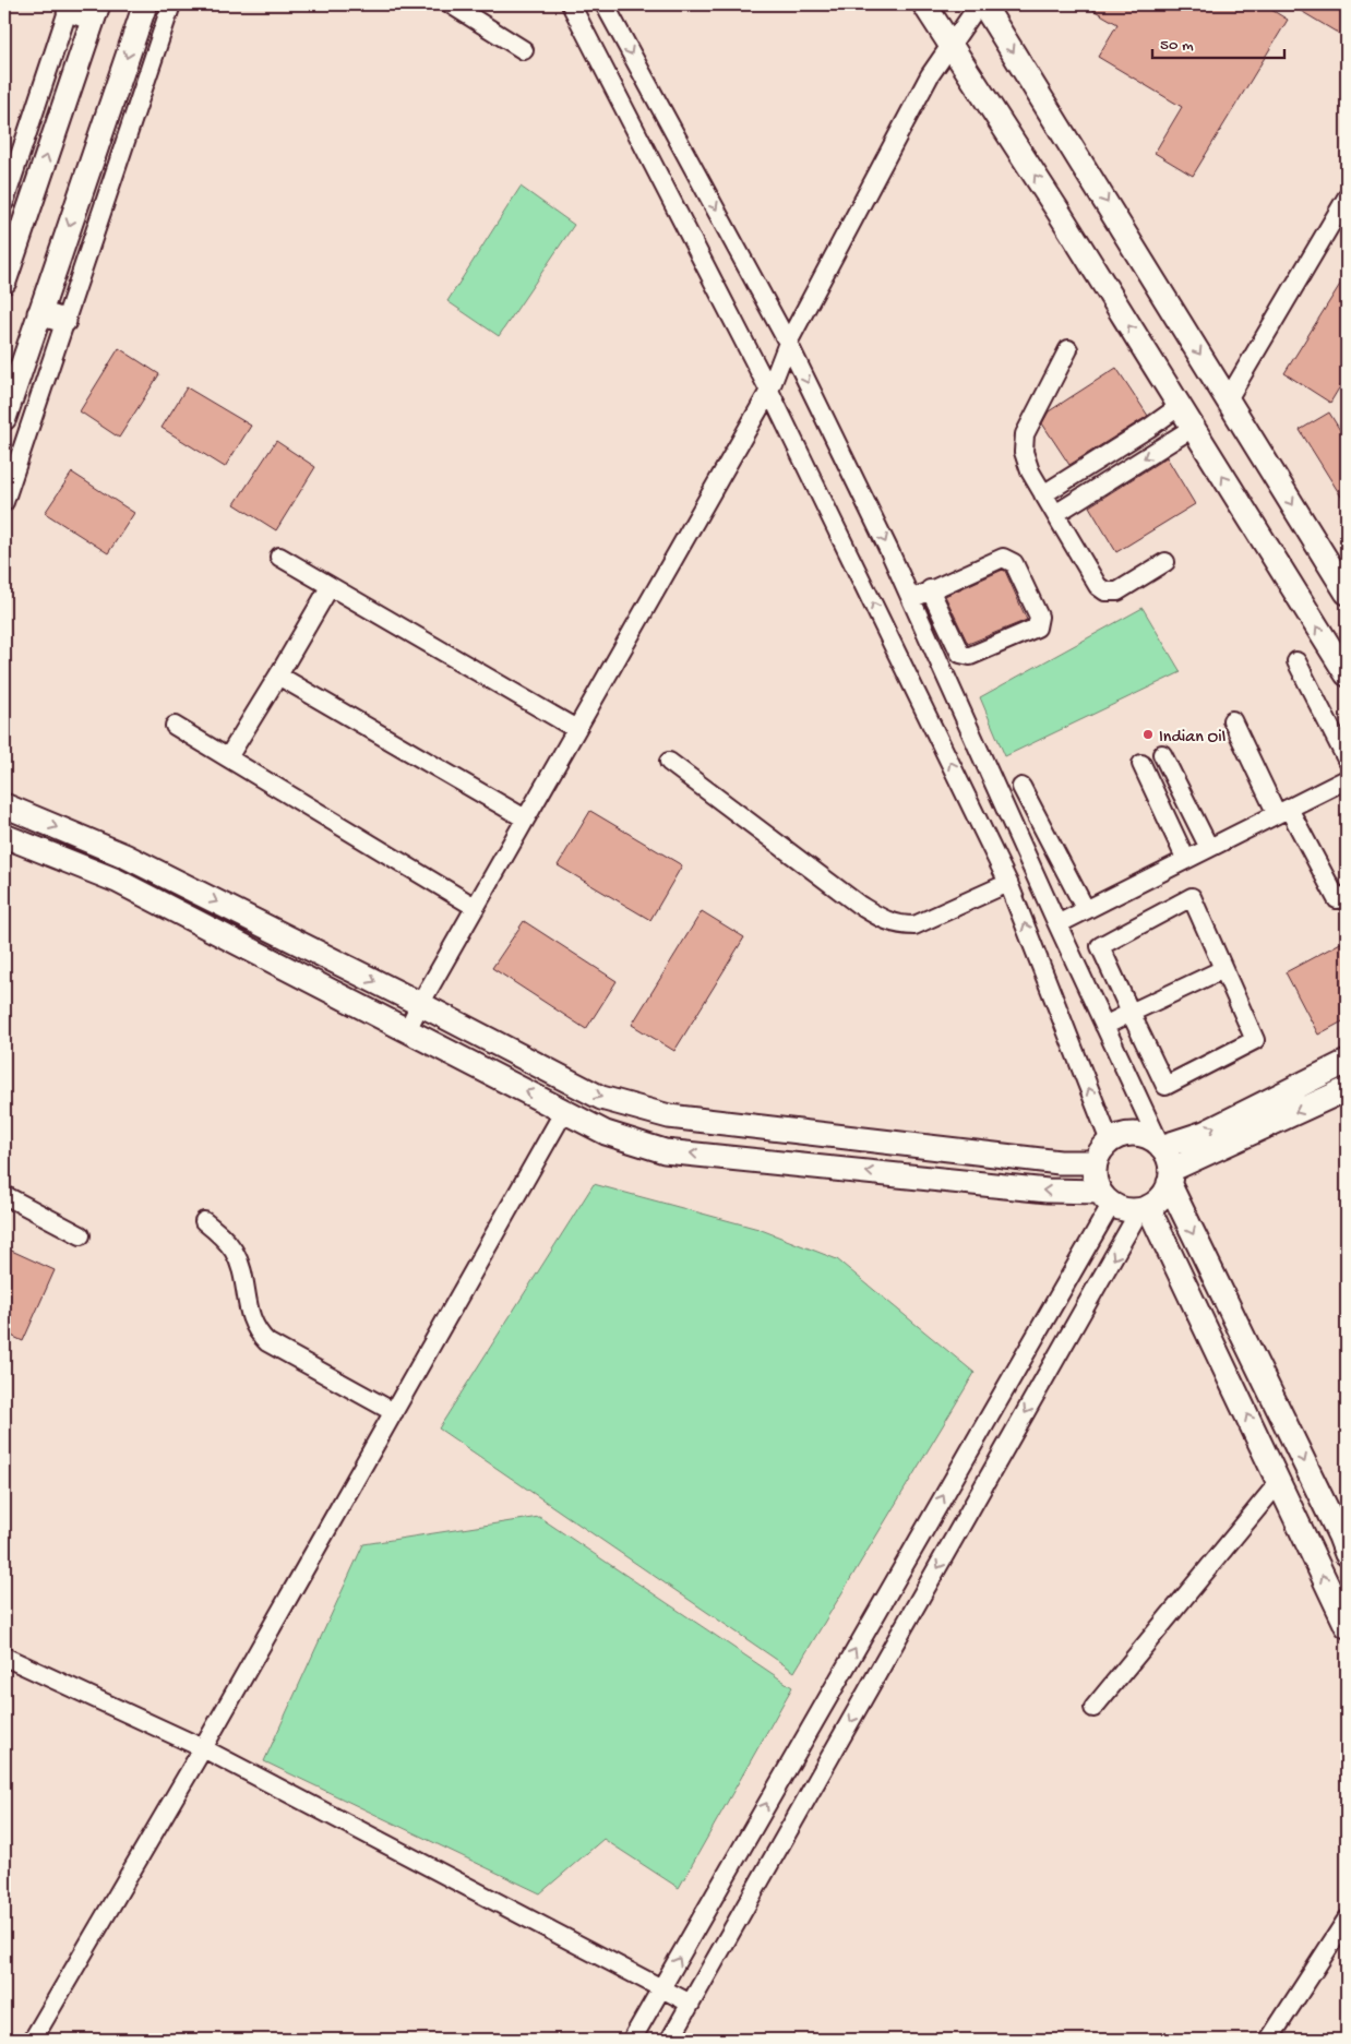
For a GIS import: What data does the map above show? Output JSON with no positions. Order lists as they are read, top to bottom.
{
  "places": ["Indian Oil"],
  "scale_bar": "50 m"
}
